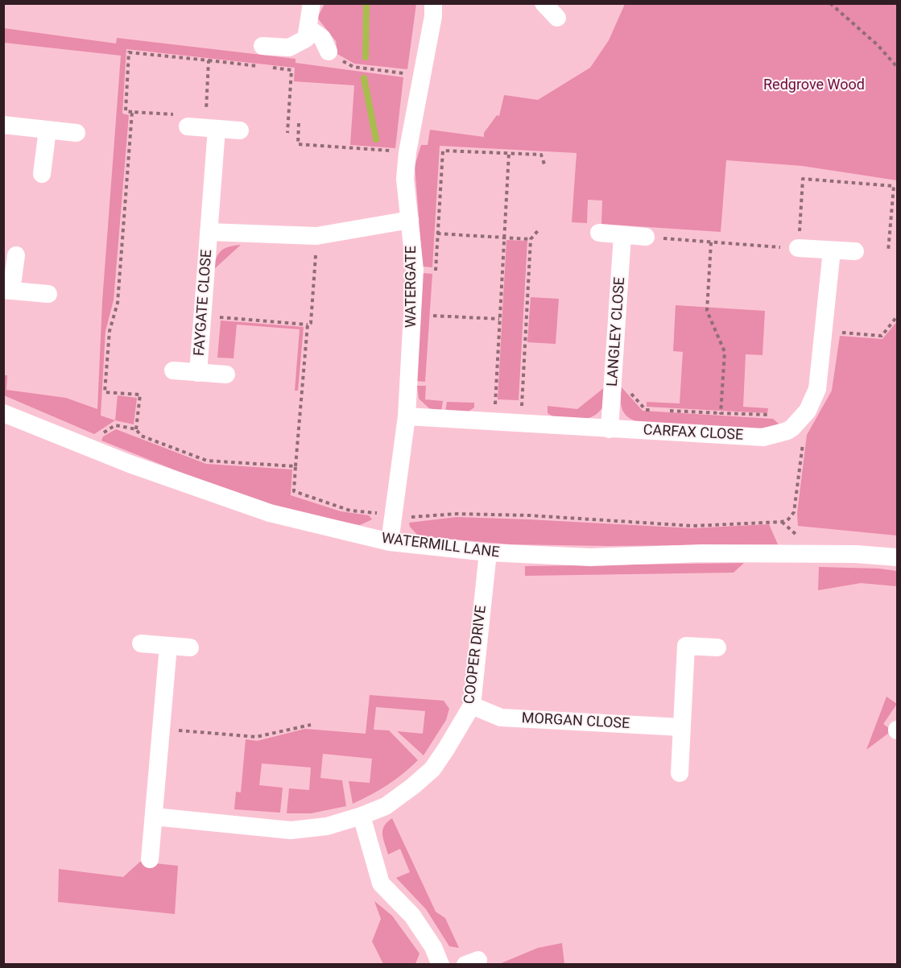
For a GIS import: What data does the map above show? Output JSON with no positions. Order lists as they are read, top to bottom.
{
  "streets": {
    "street": [
      "WATERGATE",
      "FAYGATE CLOSE",
      "LANGLEY CLOSE",
      "CARFAX CLOSE",
      "WATERMILL LANE",
      "COOPER DRIVE",
      "MORGAN CLOSE"
    ]
  },
  "crossings": [
    ["WATERGATE", "FAYGATE CLOSE"],
    ["WATERGATE", "CARFAX CLOSE"],
    ["WATERGATE", "WATERMILL LANE"],
    ["LANGLEY CLOSE", "CARFAX CLOSE"],
    ["WATERMILL LANE", "COOPER DRIVE"],
    ["COOPER DRIVE", "MORGAN CLOSE"]
  ],
  "parks": ["Redgrove Wood"]
}
